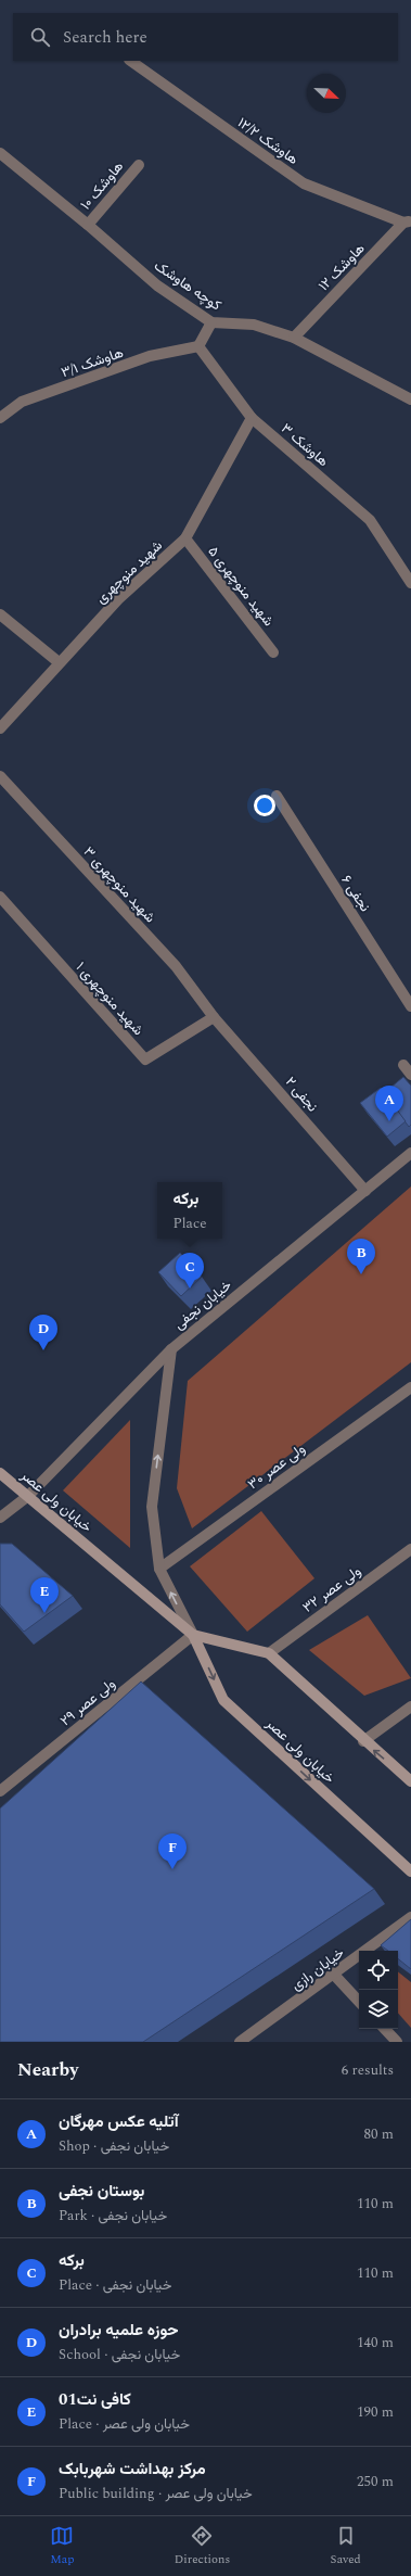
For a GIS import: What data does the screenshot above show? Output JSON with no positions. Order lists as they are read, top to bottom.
{
  "streets": {
    "main road": ["خیابان ولی عصر"],
    "street": [
      "هاوشک ۱۲/۲",
      "هاوشک ۱۰",
      "هاوشک ۱۲",
      "کوچه هاوشک",
      "هاوشک ۳/۱",
      "هاوشک ۳",
      "شهید منوچهری",
      "شهید منوچهری ۵",
      "شهید منوچهری ۳",
      "نجفی ۶",
      "شهید منوچهری ۱",
      "نجفی ۲",
      "خیابان نجفی",
      "ولی عصر ۳۰",
      "ولی عصر ۳۲",
      "ولی عصر ۲۹",
      "خیابان رازی"
    ]
  },
  "crossings": [
    ["هاوشک ۱۲/۲", "هاوشک ۱۲"],
    ["هاوشک ۱۰", "کوچه هاوشک"],
    ["هاوشک ۱۲", "کوچه هاوشک"],
    ["هاوشک ۳/۱", "هاوشک ۳"],
    ["هاوشک ۳", "شهید منوچهری"],
    ["شهید منوچهری", "شهید منوچهری ۵"],
    ["شهید منوچهری ۳", "شهید منوچهری ۱"],
    ["شهید منوچهری ۳", "نجفی ۲"],
    ["شهید منوچهری ۱", "نجفی ۲"],
    ["نجفی ۲", "خیابان نجفی"],
    ["خیابان نجفی", "خیابان ولی عصر"],
    ["خیابان ولی عصر", "ولی عصر ۳۲"],
    ["خیابان ولی عصر", "ولی عصر ۲۹"]
  ],
  "north": "bottom right",
  "page": {
    "search": "Search here",
    "pins": [
      "A",
      "B",
      "C",
      "D",
      "E",
      "F"
    ],
    "popup": ["برکه", "Place"],
    "heading": ["Nearby", "6 results"],
    "list": [
      {
        "mark": "A",
        "name": "آتلیه عکس مهرگان",
        "note": "Shop · خیابان نجفی",
        "value": "80 m"
      },
      {
        "mark": "B",
        "name": "بوستان نجفی",
        "note": "Park · خیابان نجفی",
        "value": "110 m"
      },
      {
        "mark": "C",
        "name": "برکه",
        "note": "Place · خیابان نجفی",
        "value": "110 m"
      },
      {
        "mark": "D",
        "name": "حوزه علمیه برادران",
        "note": "School · خیابان نجفی",
        "value": "140 m"
      },
      {
        "mark": "E",
        "name": "کافی نت01",
        "note": "Place · خیابان ولی عصر",
        "value": "190 m"
      },
      {
        "mark": "F",
        "name": "مرکز بهداشت شهربابک",
        "note": "Public building · خیابان ولی عصر",
        "value": "250 m"
      }
    ],
    "nav": ["Map", "Directions", "Saved"]
  }
}
